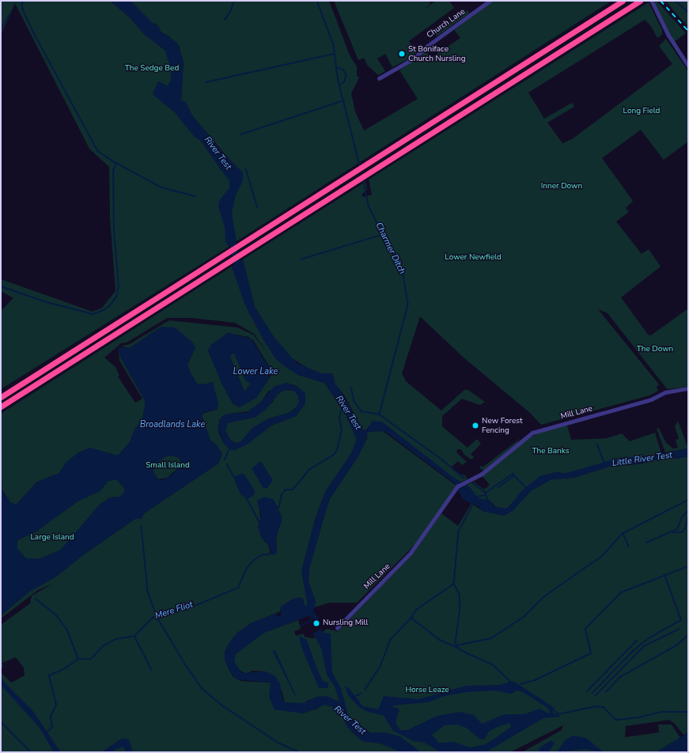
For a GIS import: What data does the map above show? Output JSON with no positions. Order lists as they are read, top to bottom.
{
  "streets": {
    "street": ["Church Lane", "Mill Lane"]
  },
  "water": [
    "River Test",
    "Charmer Ditch",
    "Lower Lake",
    "Broadlands Lake",
    "Little River Test",
    "Mere Fliot"
  ],
  "parks": [
    "The Sedge Bed",
    "Long Field",
    "Inner Down",
    "Lower Newfield",
    "The Down",
    "The Banks",
    "Small Island",
    "Large Island",
    "Horse Leaze"
  ],
  "places": ["St Boniface Church Nursling", "New Forest Fencing", "Nursling Mill"]
}
